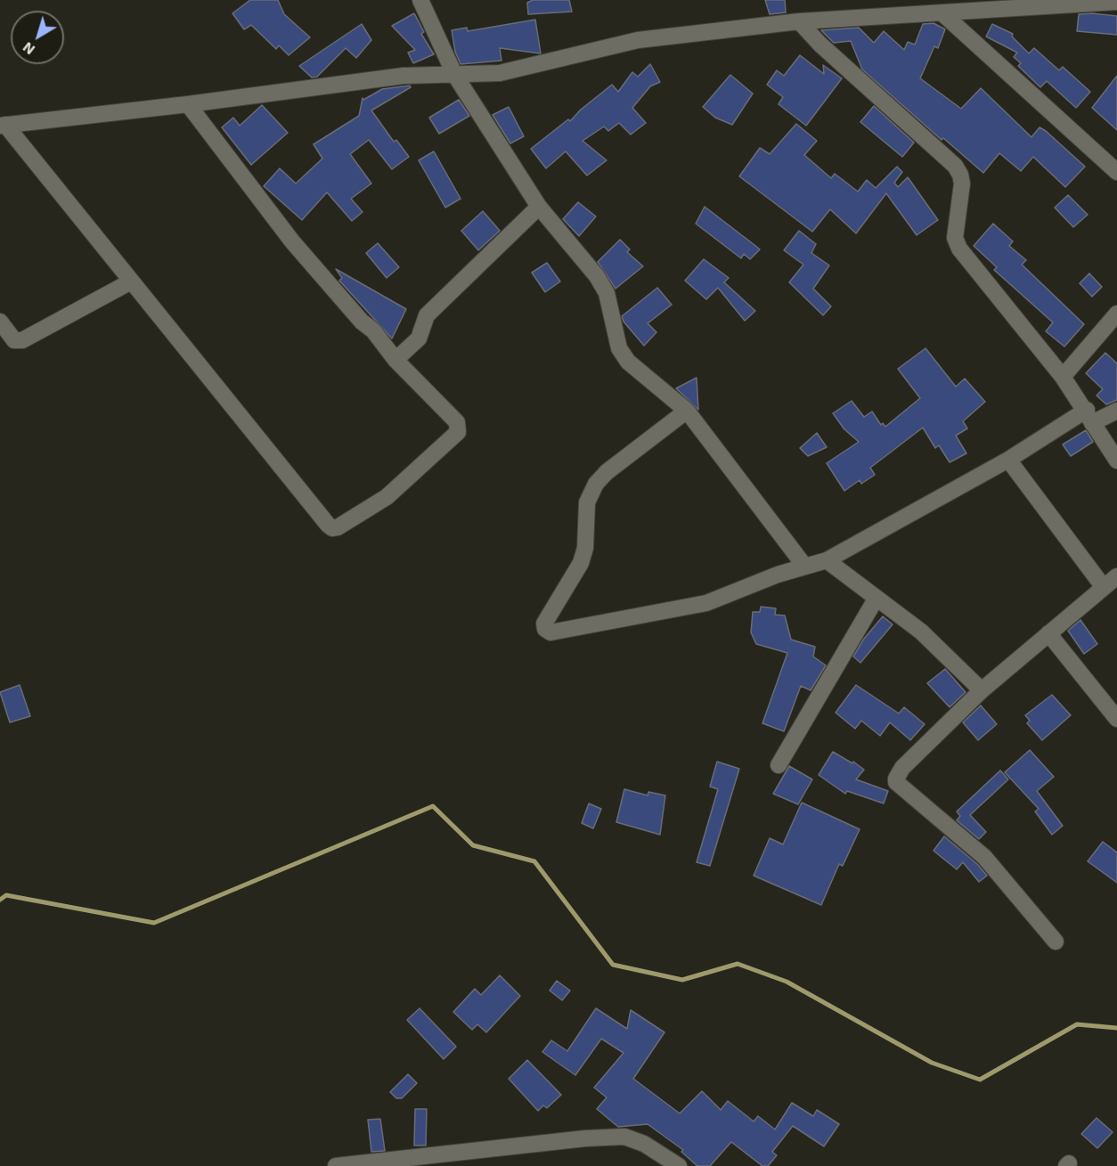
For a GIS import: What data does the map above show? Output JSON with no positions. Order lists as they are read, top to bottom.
{
  "north": "bottom left"
}
